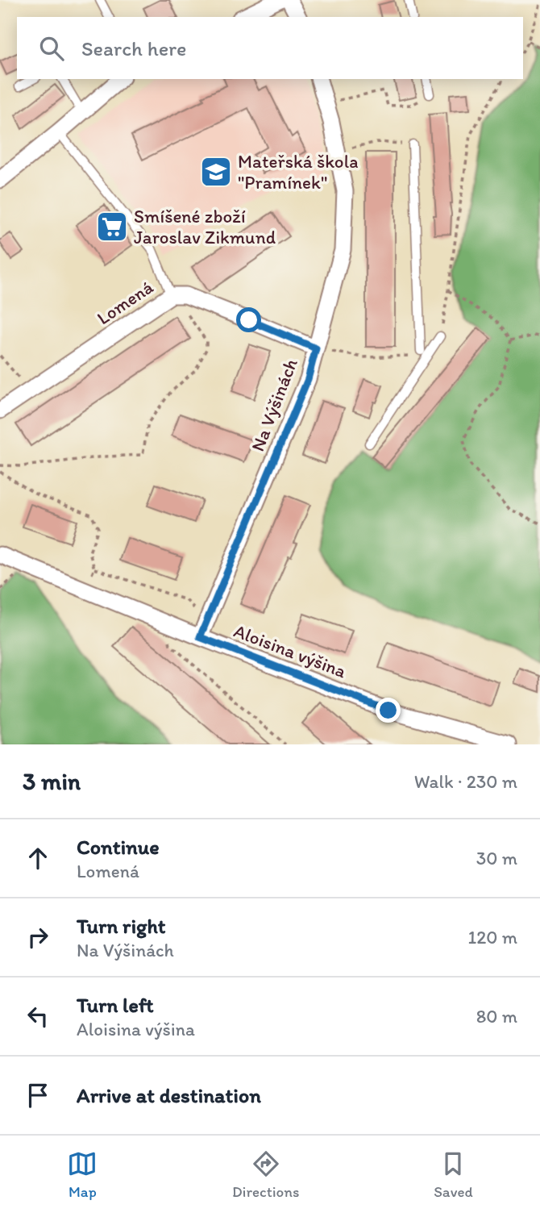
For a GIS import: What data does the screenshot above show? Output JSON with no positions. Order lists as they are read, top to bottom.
{
  "streets": {
    "street": ["Lomená", "Na Výšinách", "Aloisina výšina"]
  },
  "crossings": [
    ["Lomená", "Na Výšinách"],
    ["Na Výšinách", "Aloisina výšina"]
  ],
  "places": {
    "school or university": ["Mateřská škola \"Pramínek\""],
    "supermarket": ["Smíšené zboží Jaroslav Zikmund"]
  },
  "page": {
    "search": "Search here",
    "heading": ["3 min", "Walk · 230 m"],
    "list": [
      ["Continue", "Lomená", "30 m"],
      ["Turn right", "Na Výšinách", "120 m"],
      ["Turn left", "Aloisina výšina", "80 m"],
      "Arrive at destination"
    ],
    "nav": ["Map", "Directions", "Saved"]
  }
}
